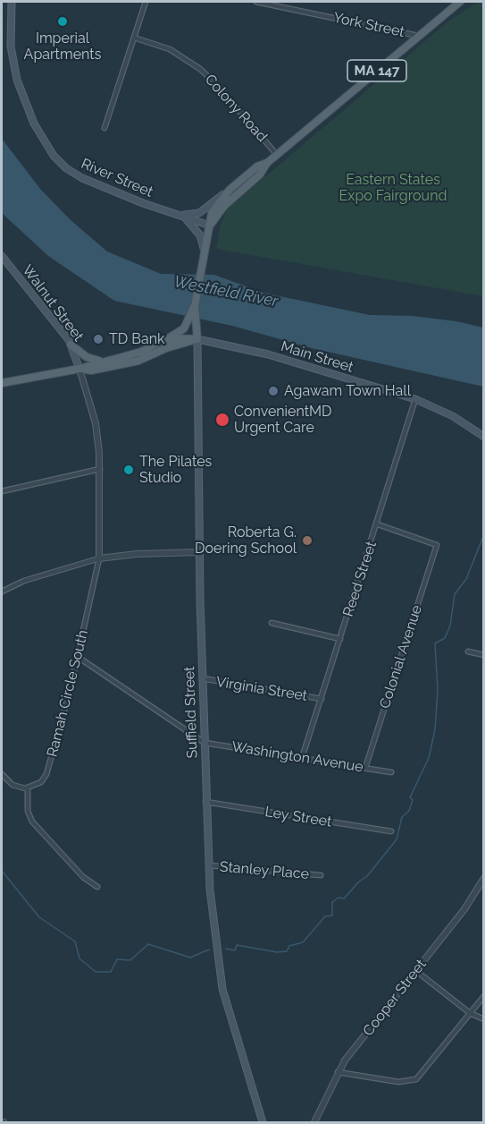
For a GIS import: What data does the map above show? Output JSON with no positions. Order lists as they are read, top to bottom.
{
  "streets": {
    "main road": [
      "MA 147",
      "River Street",
      "Walnut Street",
      "Main Street",
      "Suffield Street"
    ],
    "street": [
      "York Street",
      "Colony Road",
      "Reed Street",
      "Colonial Avenue",
      "Virginia Street",
      "Ramah Circle South",
      "Washington Avenue",
      "Ley Street",
      "Stanley Place",
      "Cooper Street"
    ]
  },
  "crossings": [
    ["York Street", "MA 147"],
    ["MA 147", "Colony Road"],
    ["MA 147", "River Street"],
    ["MA 147", "Suffield Street"],
    ["Main Street", "Reed Street"],
    ["Main Street", "Suffield Street"],
    ["Reed Street", "Colonial Avenue"],
    ["Reed Street", "Virginia Street"],
    ["Reed Street", "Washington Avenue"],
    ["Colonial Avenue", "Washington Avenue"],
    ["Virginia Street", "Suffield Street"],
    ["Suffield Street", "Washington Avenue"],
    ["Suffield Street", "Ley Street"],
    ["Suffield Street", "Stanley Place"]
  ],
  "water": ["Westfield River"],
  "parks": ["Eastern States Expo Fairground"],
  "places": [
    "Imperial Apartments",
    "TD Bank",
    "Agawam Town Hall",
    "ConvenientMD Urgent Care",
    "The Pilates Studio",
    "Roberta G. Doering School"
  ]
}
